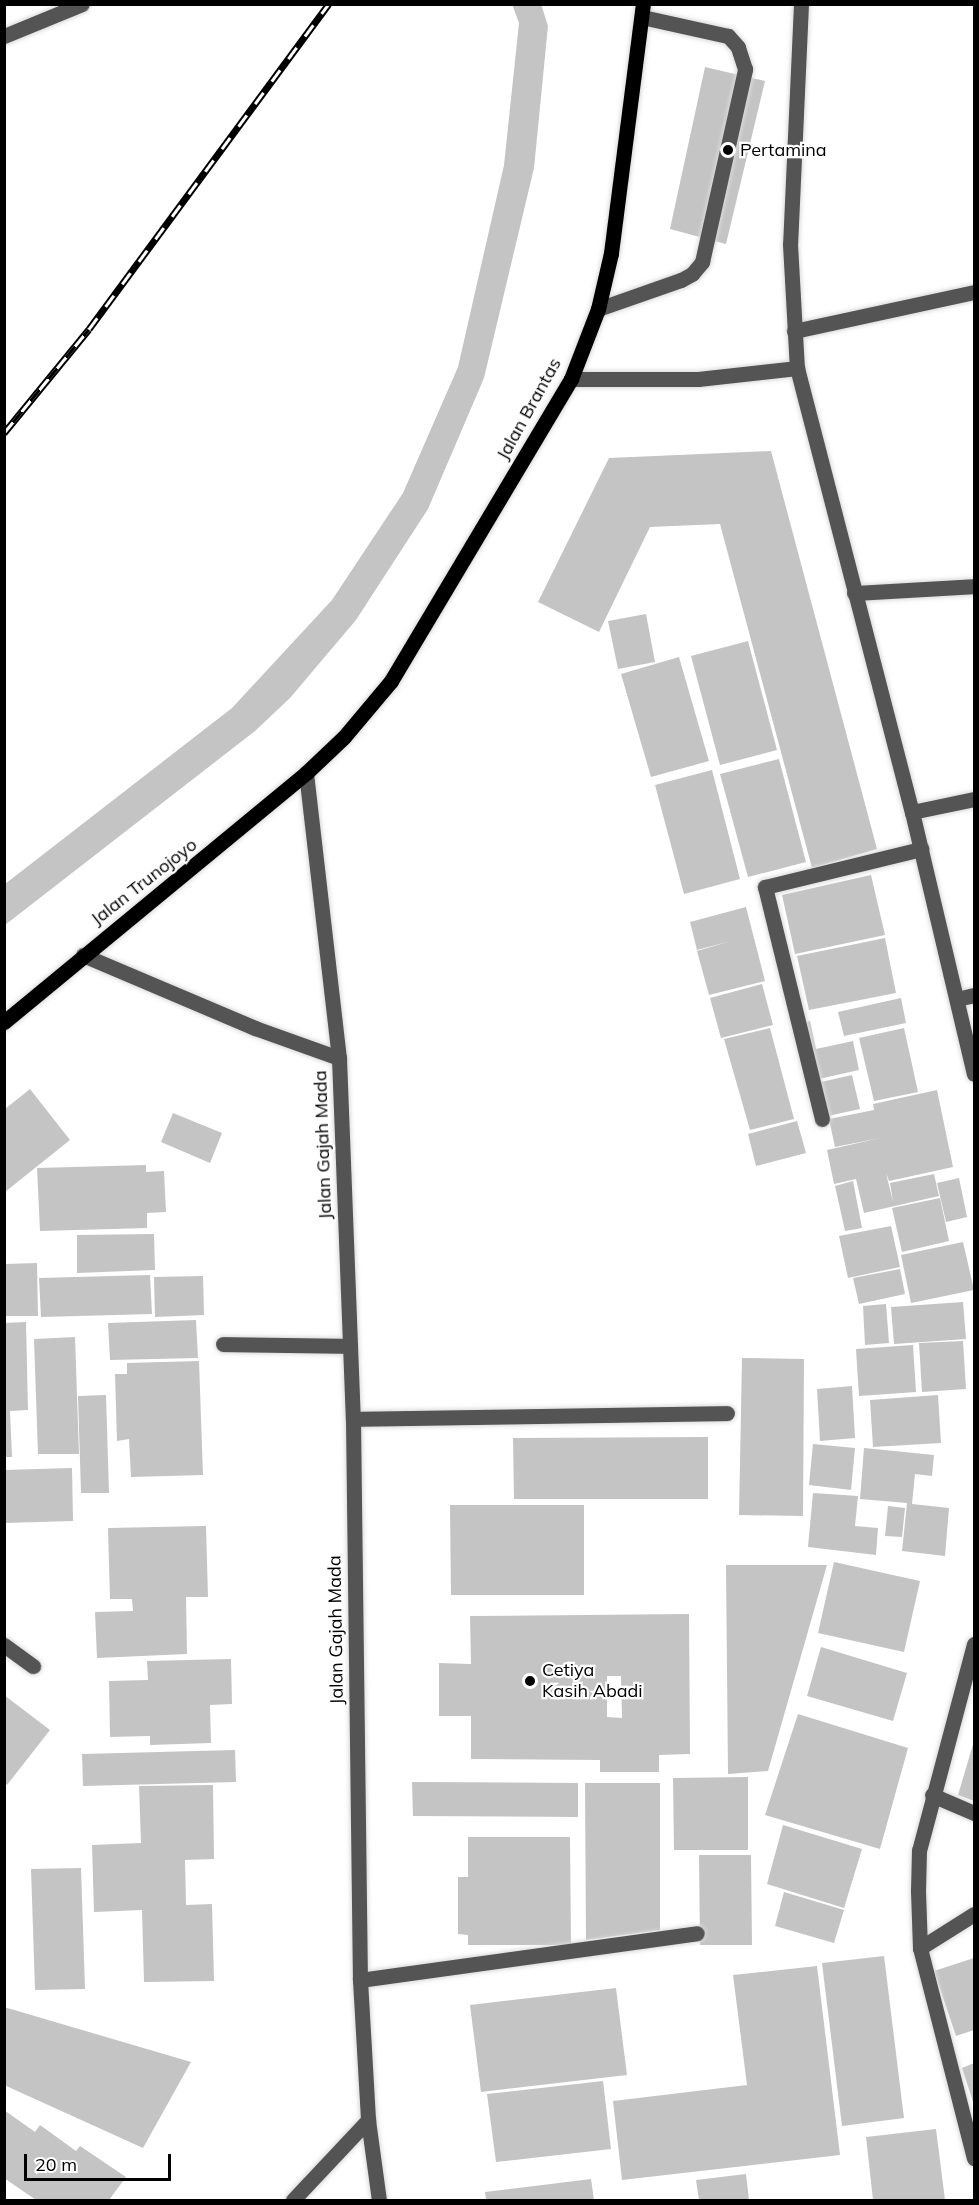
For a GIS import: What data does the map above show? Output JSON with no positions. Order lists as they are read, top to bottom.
{
  "streets": {
    "main road": ["Jalan Brantas", "Jalan Trunojoyo"],
    "street": ["Jalan Gajah Mada"]
  },
  "crossings": [
    ["Jalan Brantas", "Jalan Trunojoyo"],
    ["Jalan Brantas", "Jalan Gajah Mada"],
    ["Jalan Trunojoyo", "Jalan Gajah Mada"]
  ],
  "places": ["Pertamina", "Cetiya Kasih Abadi"],
  "scale_bar": "20 m"
}
